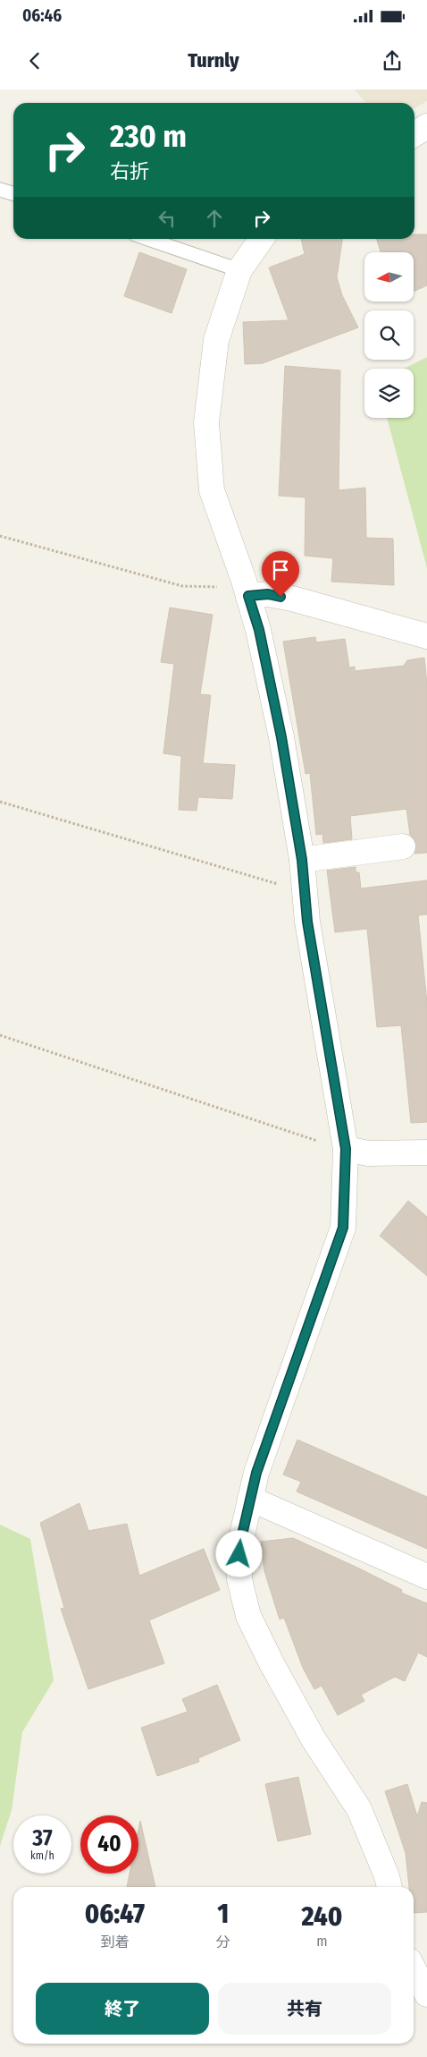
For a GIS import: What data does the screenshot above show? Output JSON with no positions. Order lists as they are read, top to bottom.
{
  "north": "left",
  "page": {
    "status": "06:46",
    "header": "Turnly",
    "turn": ["230 m", "右折"],
    "speed": "37 km/h",
    "limit": "40",
    "eta": [
      "06:47",
      "到着",
      "1",
      "分",
      "240",
      "m"
    ],
    "buttons": ["終了", "共有"]
  }
}
